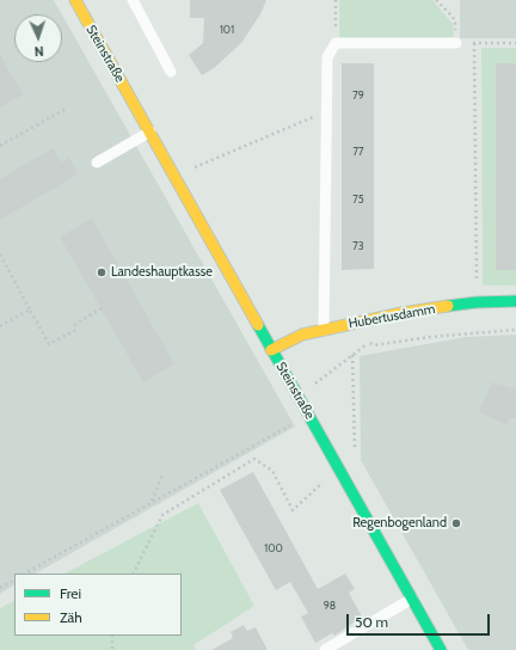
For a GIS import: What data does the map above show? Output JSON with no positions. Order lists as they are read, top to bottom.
{
  "streets": {
    "street": ["Steinstraße", "Hubertusdamm"]
  },
  "crossings": [
    ["Steinstraße", "Hubertusdamm"]
  ],
  "places": ["Landeshauptkasse", "Regenbogenland"],
  "house_numbers": [
    "101",
    "79",
    "77",
    "75",
    "73",
    "100",
    "98"
  ],
  "legend": ["Frei", "Zäh"],
  "scale_bar": "50 m",
  "north": "bottom"
}
